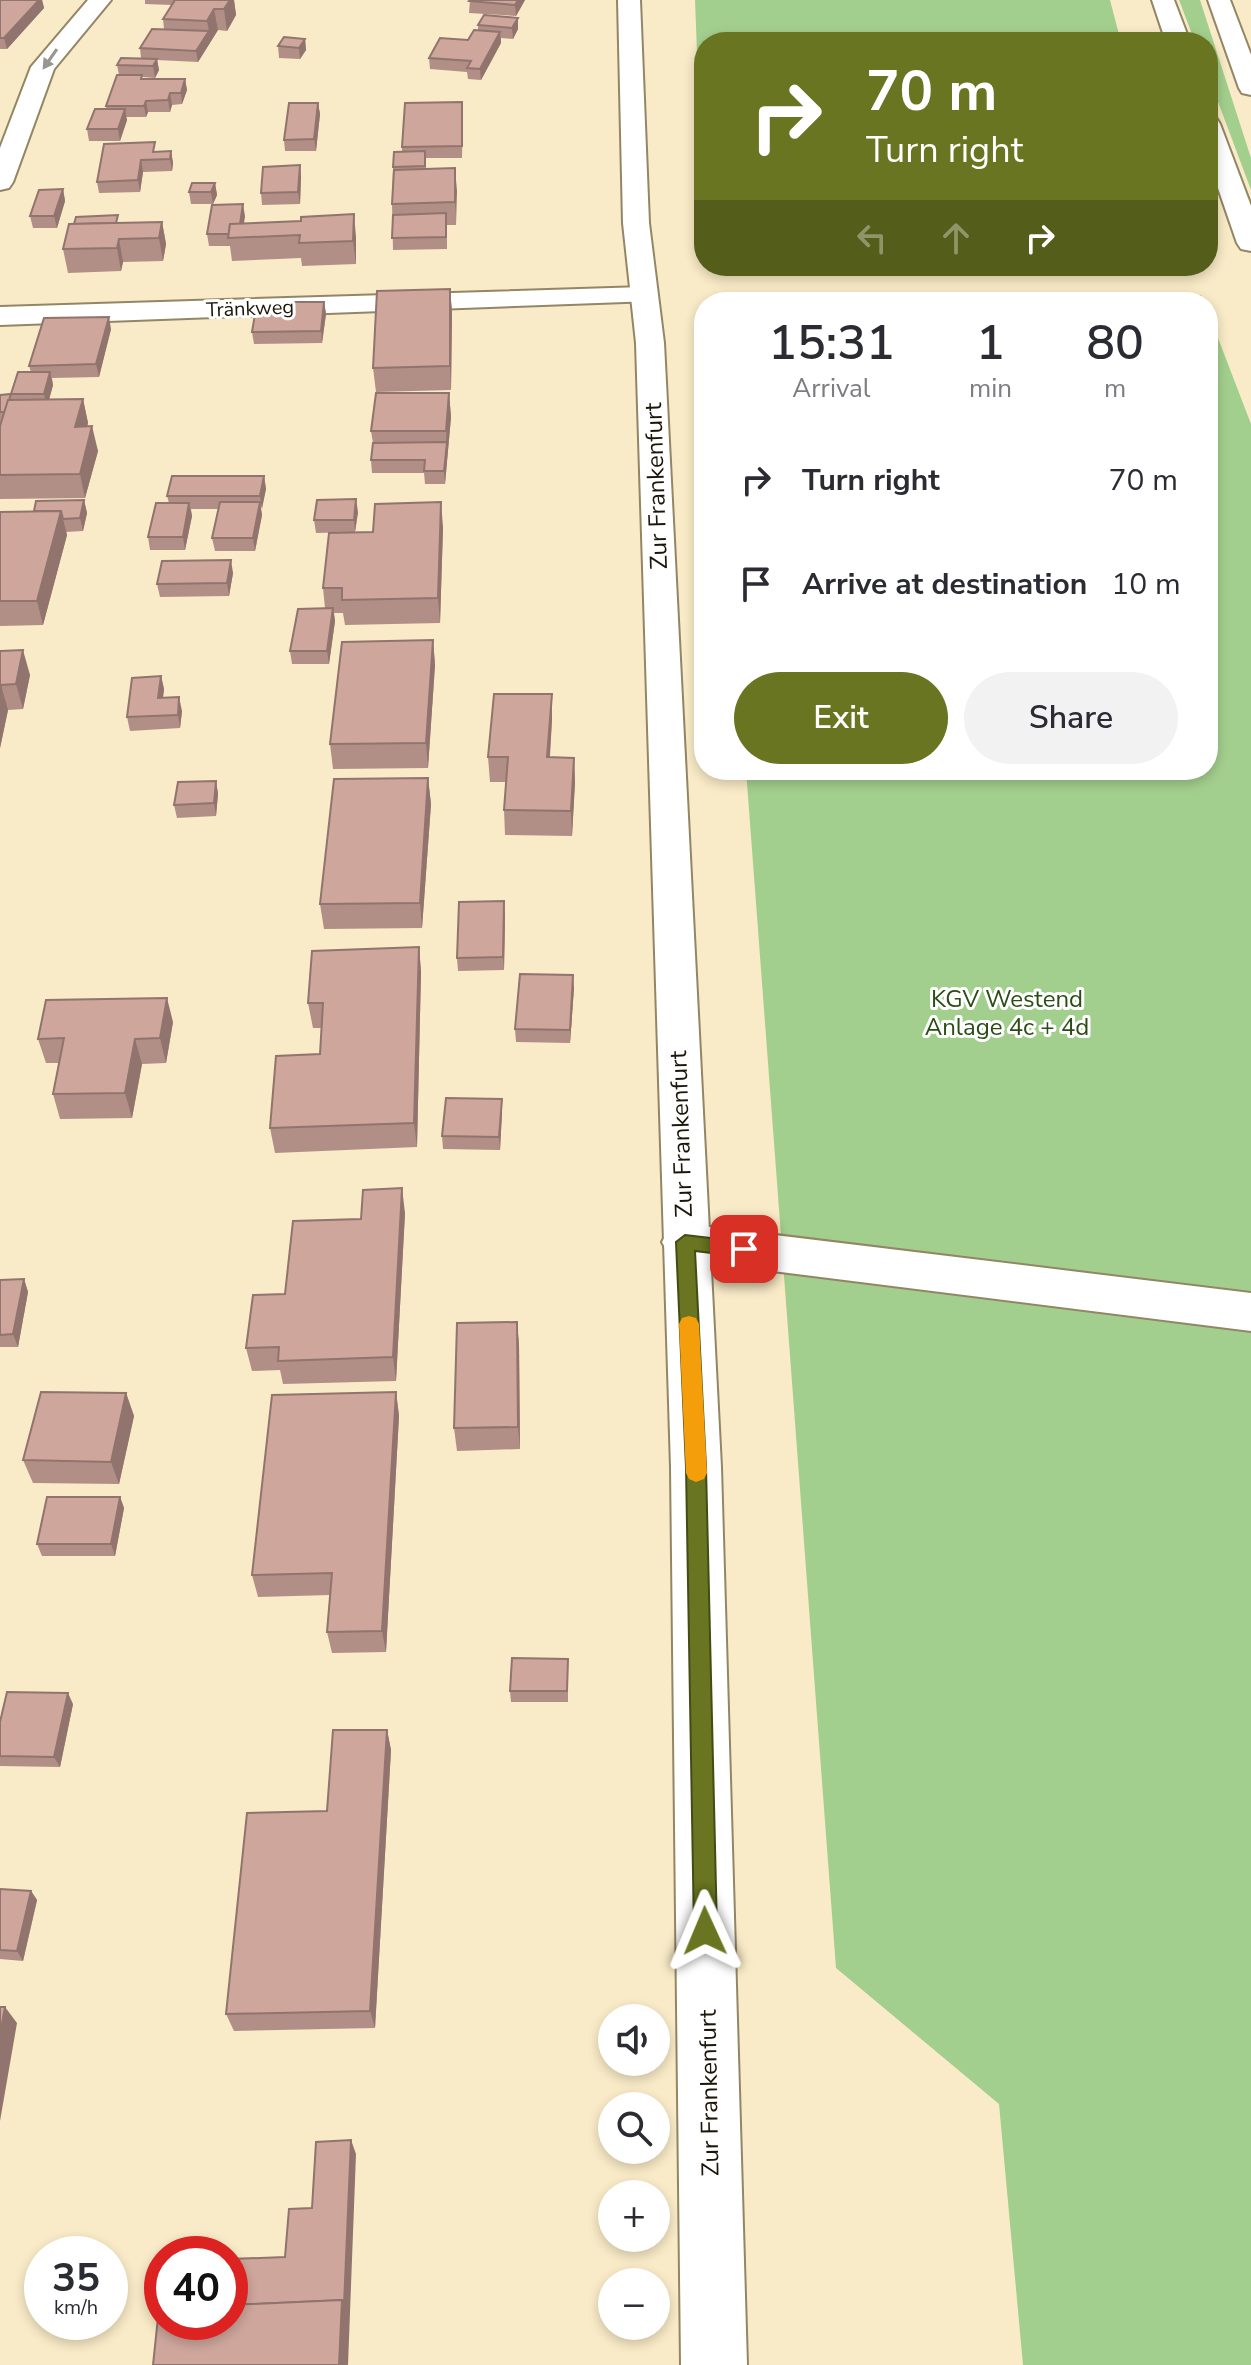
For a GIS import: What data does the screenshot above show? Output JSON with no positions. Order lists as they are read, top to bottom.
{
  "streets": {
    "street": ["Tränkweg", "Zur Frankenfurt"]
  },
  "crossings": [
    ["Tränkweg", "Zur Frankenfurt"]
  ],
  "parks": ["KGV Westend Anlage 4c + 4d"],
  "page": {
    "turn": ["70 m", "Turn right"],
    "eta": [
      "15:31",
      "Arrival",
      "1",
      "min",
      "80",
      "m"
    ],
    "list": [
      {
        "name": "Turn right",
        "value": "70 m"
      },
      {
        "name": "Arrive at destination",
        "value": "10 m"
      }
    ],
    "buttons": ["Exit", "Share"],
    "map_buttons": ["+", "−"],
    "speed": "35 km/h",
    "limit": "40"
  }
}
